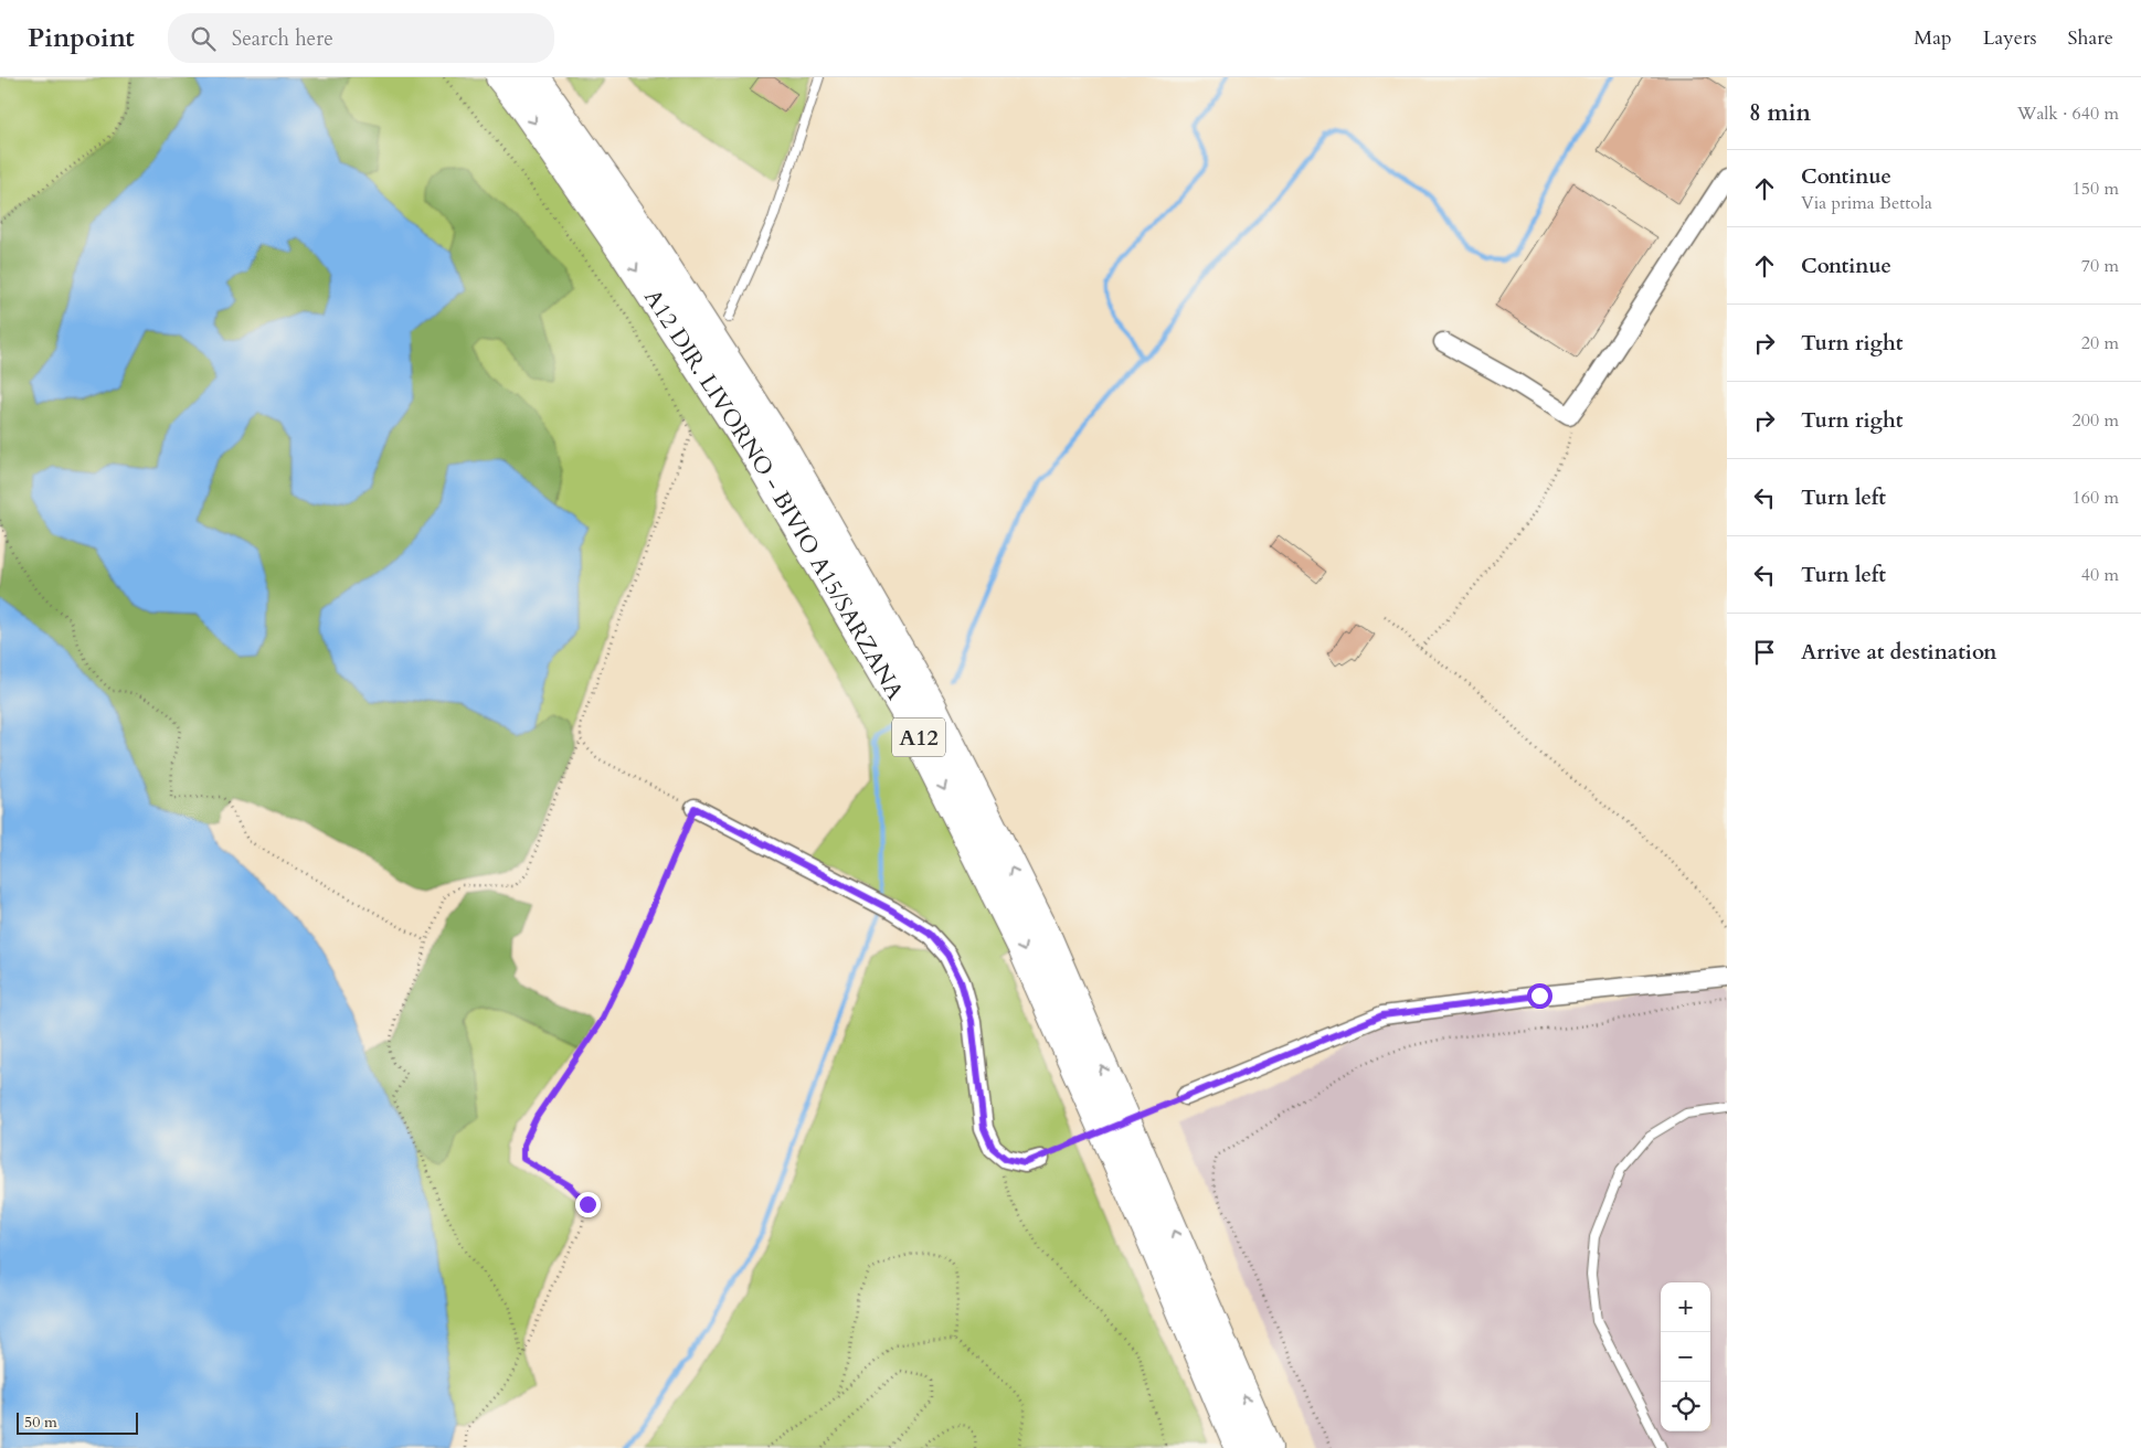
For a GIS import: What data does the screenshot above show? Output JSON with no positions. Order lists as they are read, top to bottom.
{
  "streets": {
    "highway": ["A12 DIR. LIVORNO - BIVIO A15/SARZANA", "A12"]
  },
  "scale_bar": "50 m",
  "page": {
    "header": "Pinpoint",
    "search": "Search here",
    "nav": ["Map", "Layers", "Share"],
    "heading": ["8 min", "Walk · 640 m"],
    "list": [
      ["Continue", "Via prima Bettola", "150 m"],
      ["Continue", "70 m"],
      ["Turn right", "20 m"],
      ["Turn right", "200 m"],
      ["Turn left", "160 m"],
      ["Turn left", "40 m"],
      "Arrive at destination"
    ],
    "map_buttons": ["+", "−"],
    "scale": "50 m"
  }
}
